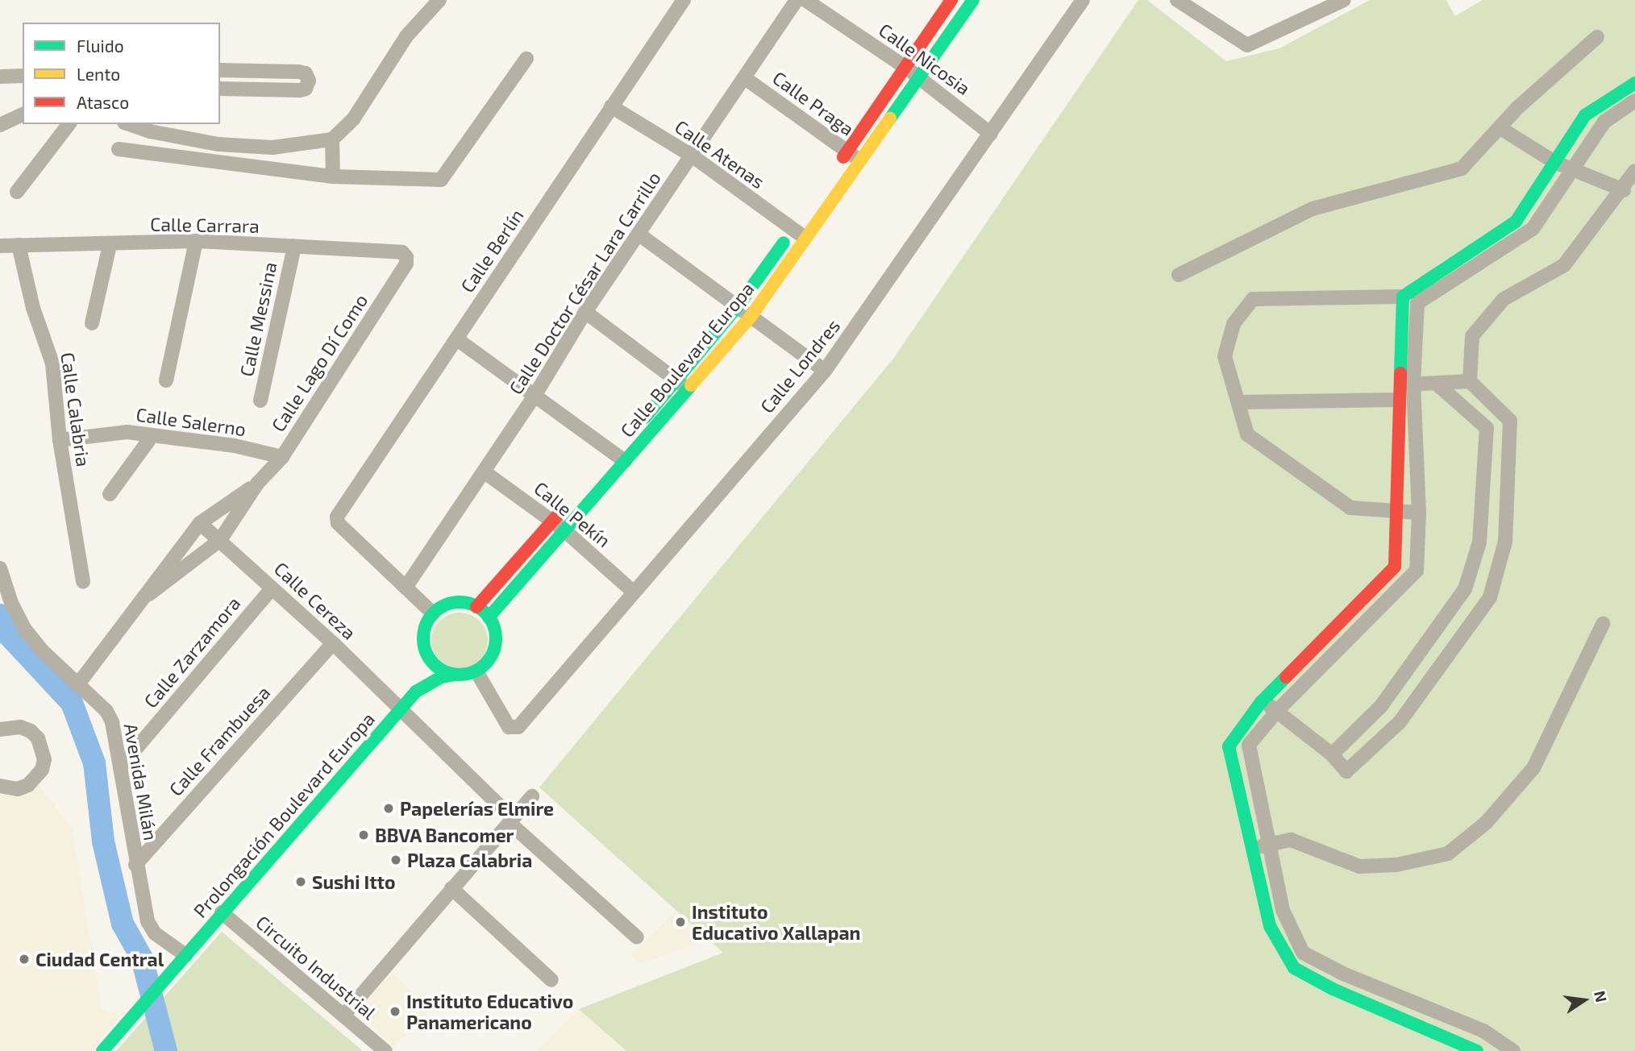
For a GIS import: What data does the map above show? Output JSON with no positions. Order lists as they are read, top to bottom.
{
  "streets": {
    "main road": ["Calle Boulevard Europa", "Prolongación Boulevard Europa"],
    "street": [
      "Calle Nicosia",
      "Calle Praga",
      "Calle Atenas",
      "Calle Carrara",
      "Calle Berlín",
      "Calle Doctor César Lara Carrillo",
      "Calle Messina",
      "Calle Lago Dí Como",
      "Calle Londres",
      "Calle Calabria",
      "Calle Salerno",
      "Calle Pekín",
      "Calle Cereza",
      "Calle Zarzamora",
      "Calle Frambuesa",
      "Avenida Milán",
      "Circuito Industrial"
    ]
  },
  "crossings": [
    ["Calle Nicosia", "Calle Boulevard Europa"],
    ["Calle Nicosia", "Calle Londres"],
    ["Calle Praga", "Calle Doctor César Lara Carrillo"],
    ["Calle Praga", "Calle Boulevard Europa"],
    ["Calle Atenas", "Calle Berlín"],
    ["Calle Atenas", "Calle Doctor César Lara Carrillo"],
    ["Calle Atenas", "Calle Boulevard Europa"],
    ["Calle Carrara", "Calle Messina"],
    ["Calle Carrara", "Calle Lago Dí Como"],
    ["Calle Carrara", "Calle Calabria"],
    ["Calle Berlín", "Calle Doctor César Lara Carrillo"],
    ["Calle Doctor César Lara Carrillo", "Calle Pekín"],
    ["Calle Boulevard Europa", "Calle Londres"],
    ["Calle Boulevard Europa", "Calle Pekín"],
    ["Calle Boulevard Europa", "Prolongación Boulevard Europa"],
    ["Calle Lago Dí Como", "Calle Salerno"],
    ["Calle Lago Dí Como", "Calle Cereza"],
    ["Calle Londres", "Calle Pekín"],
    ["Calle Londres", "Prolongación Boulevard Europa"],
    ["Calle Calabria", "Calle Salerno"],
    ["Calle Cereza", "Calle Zarzamora"],
    ["Calle Cereza", "Calle Frambuesa"],
    ["Calle Cereza", "Prolongación Boulevard Europa"],
    ["Calle Zarzamora", "Avenida Milán"],
    ["Calle Frambuesa", "Avenida Milán"],
    ["Avenida Milán", "Prolongación Boulevard Europa"],
    ["Prolongación Boulevard Europa", "Circuito Industrial"]
  ],
  "places": [
    "Papelerías Elmire",
    "BBVA Bancomer",
    "Plaza Calabria",
    "Sushi Itto",
    "Instituto Educativo Xallapan",
    "Ciudad Central",
    "Instituto Educativo Panamericano"
  ],
  "legend": ["Fluido", "Lento", "Atasco"],
  "north": "right"
}
